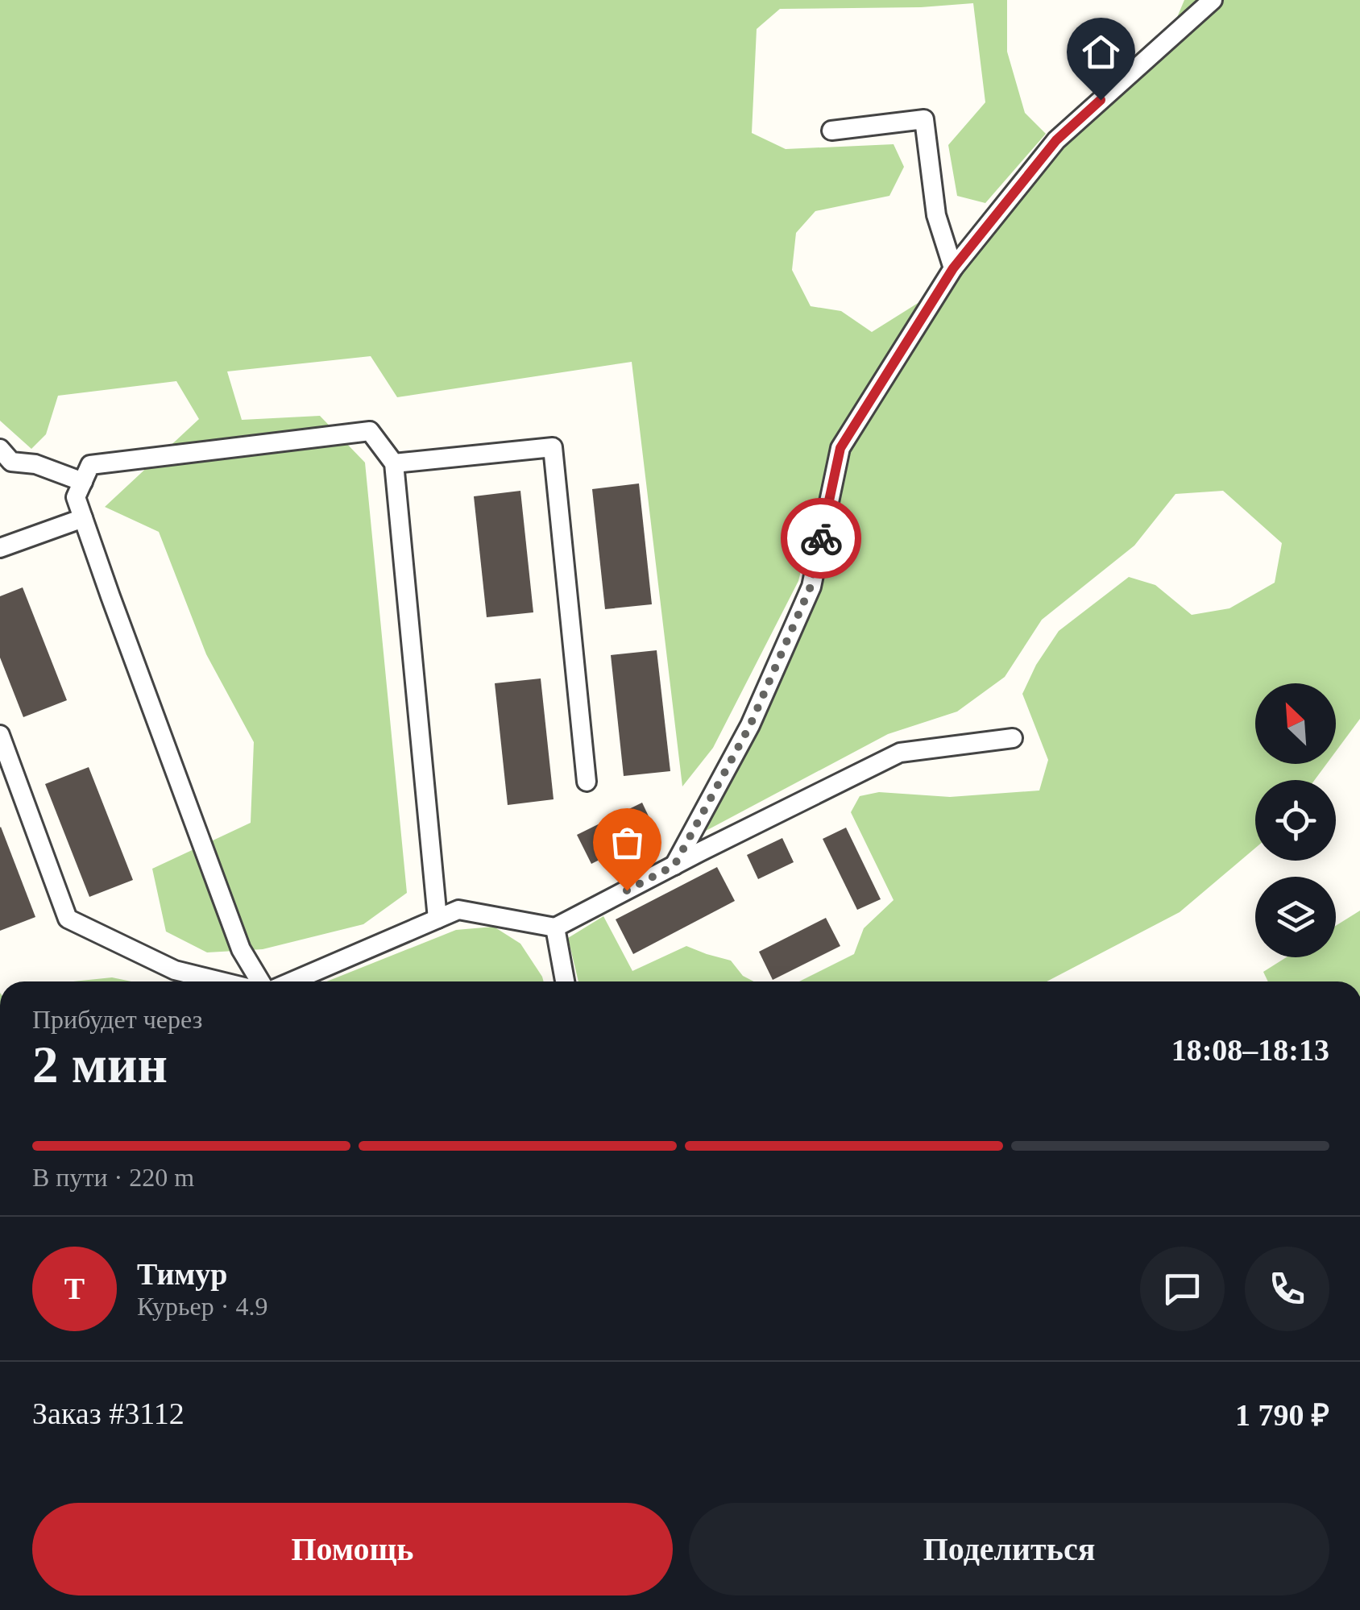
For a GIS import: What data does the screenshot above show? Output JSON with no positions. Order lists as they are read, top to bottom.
{
  "north": "top left",
  "page": {
    "heading": ["2 мин", "Прибудет через", "18:08–18:13"],
    "panel": [
      "Тимур",
      "Курьер · 4.9",
      "Заказ #3112",
      "1 790 ₽"
    ],
    "bar": "В пути · 220 m",
    "round": "Т",
    "buttons": ["Помощь", "Поделиться"]
  }
}
